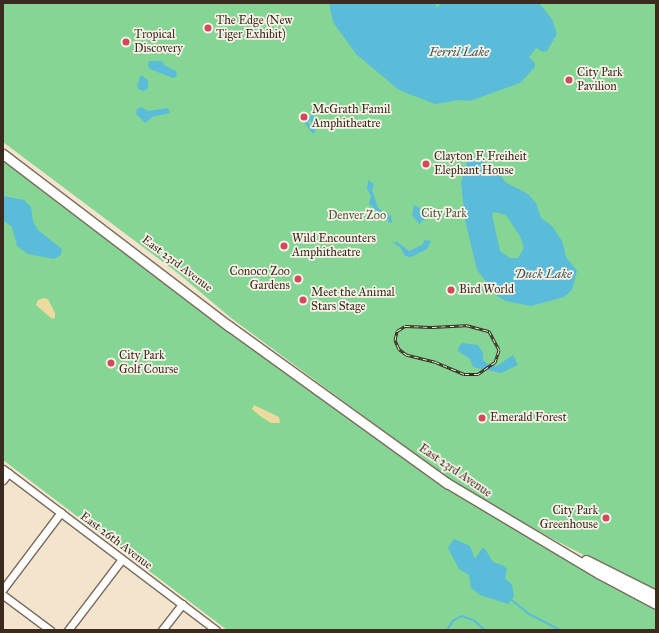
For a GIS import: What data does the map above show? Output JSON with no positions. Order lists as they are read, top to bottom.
{
  "streets": {
    "main road": ["East 23rd Avenue"],
    "street": ["East 26th Avenue"]
  },
  "water": ["Ferril Lake", "Duck Lake"],
  "parks": ["City Park", "Denver Zoo"],
  "places": [
    "The Edge (New Tiger Exhibit)",
    "Tropical Discovery",
    "City Park Pavilion",
    "McGrath Famil Amphitheatre",
    "Clayton F. Freiheit Elephant House",
    "Wild Encounters Amphitheatre",
    "Conoco Zoo Gardens",
    "Bird World",
    "Meet the Animal Stars Stage",
    "City Park Golf Course",
    "Emerald Forest",
    "City Park Greenhouse"
  ]
}
